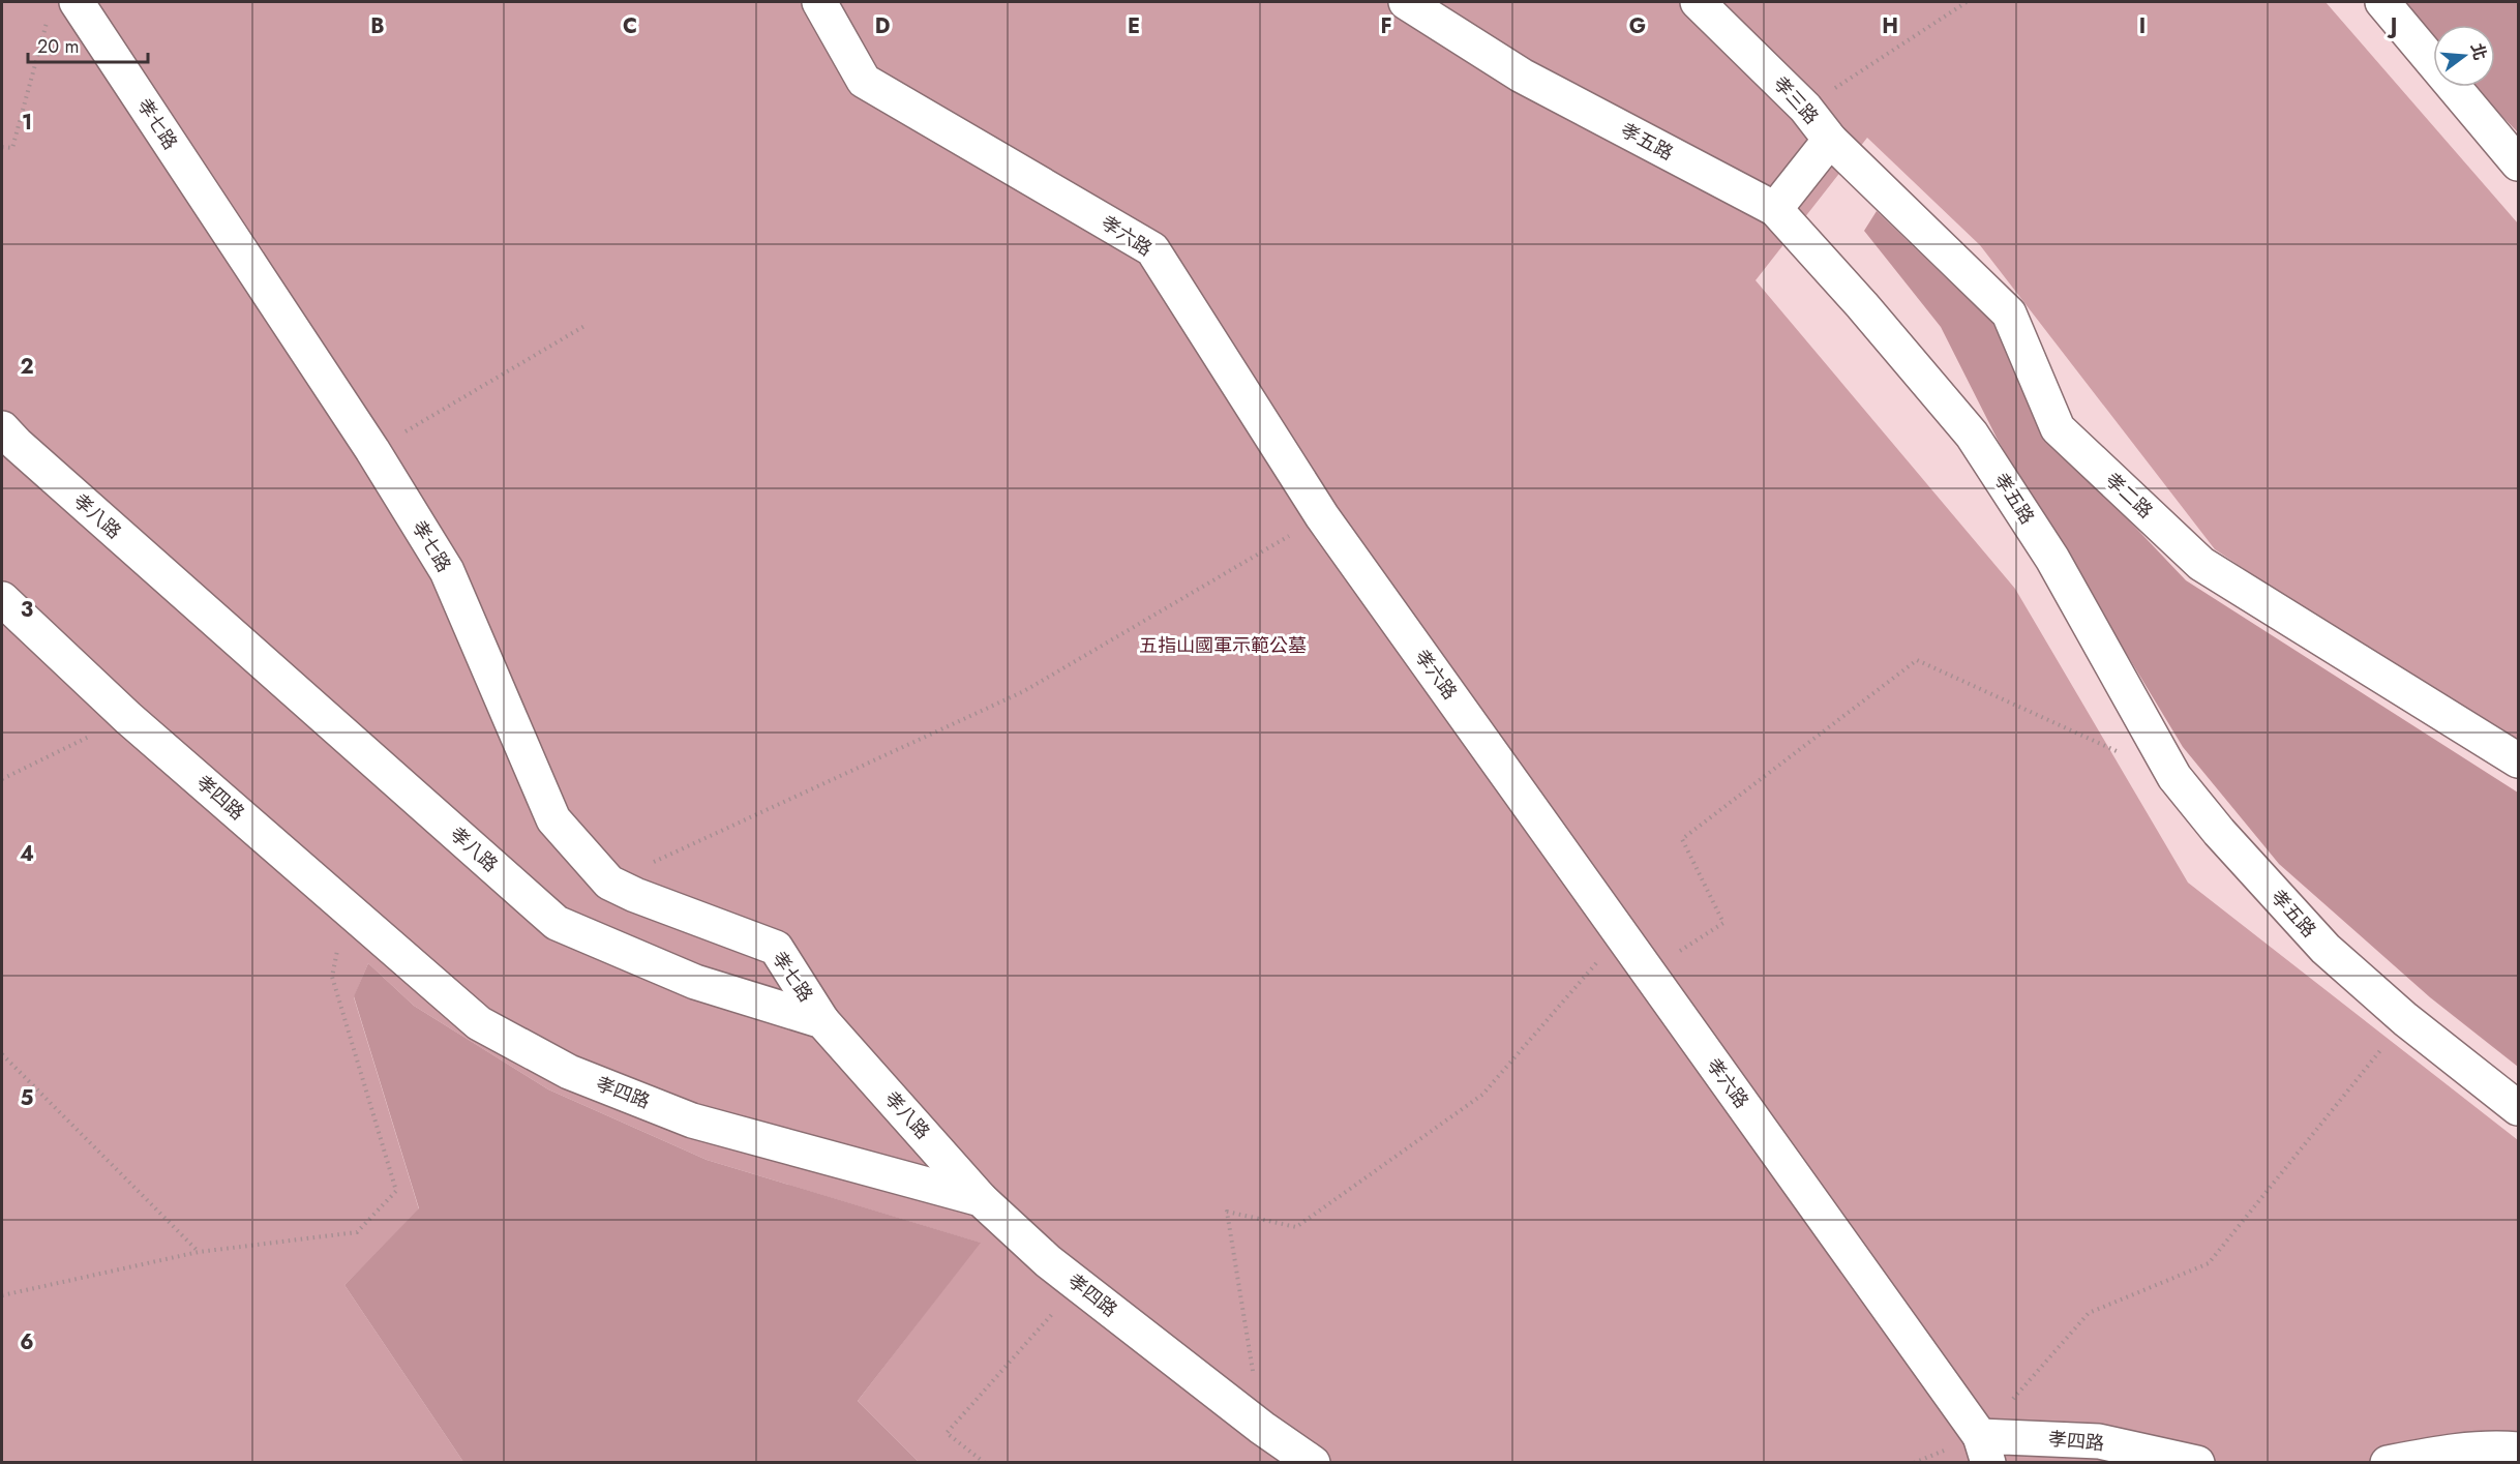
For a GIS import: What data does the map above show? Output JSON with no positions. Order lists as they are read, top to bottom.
{
  "streets": {
    "lane": [
      "孝三路",
      "孝七路",
      "孝五路",
      "孝六路",
      "孝二路",
      "孝八路",
      "孝四路"
    ]
  },
  "crossings": [
    ["孝三路", "孝五路"],
    ["孝三路", "孝二路"],
    ["孝七路", "孝八路"],
    ["孝六路", "孝四路"],
    ["孝八路", "孝四路"]
  ],
  "parks": ["五指山國軍示範公墓"],
  "scale_bar": "20 m",
  "north": "right",
  "grid": {
    "columns": [
      "B",
      "C",
      "D",
      "E",
      "F",
      "G",
      "H",
      "I",
      "J"
    ],
    "rows": [
      "1",
      "2",
      "3",
      "4",
      "5",
      "6"
    ]
  }
}
